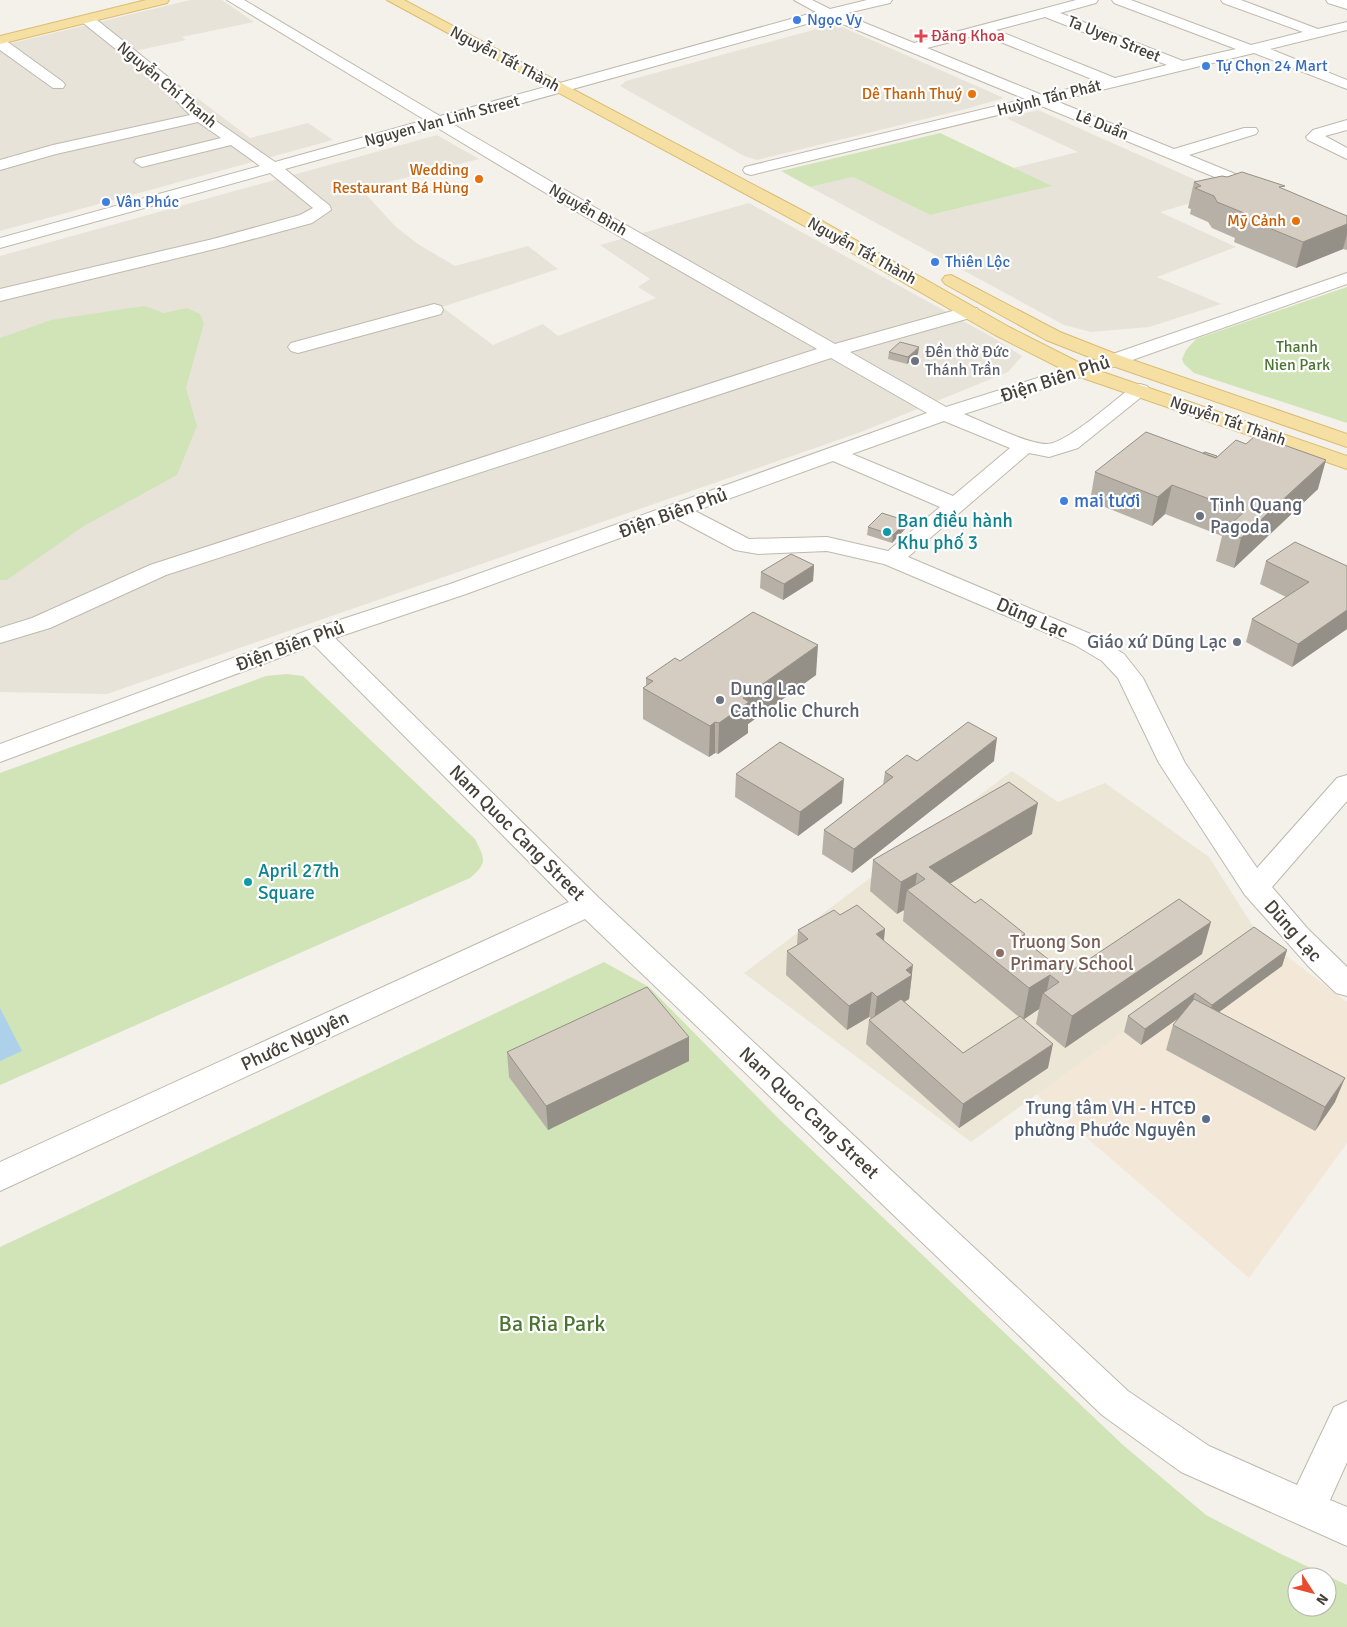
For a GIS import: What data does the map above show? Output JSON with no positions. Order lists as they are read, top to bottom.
{
  "streets": {
    "main road": ["Nguyễn Tất Thành"],
    "street": [
      "Ta Uyen Street",
      "Nguyễn Chí Thanh",
      "Huỳnh Tấn Phát",
      "Nguyen Van Linh Street",
      "Lê Duẩn",
      "Nguyễn Bình",
      "Điện Biên Phủ",
      "Dũng Lạc",
      "Nam Quoc Cang Street",
      "Phước Nguyên"
    ]
  },
  "crossings": [
    ["Ta Uyen Street", "Huỳnh Tấn Phát"],
    ["Nguyễn Tất Thành", "Nguyen Van Linh Street"],
    ["Nguyễn Tất Thành", "Nguyễn Bình"],
    ["Nguyễn Tất Thành", "Điện Biên Phủ"],
    ["Nguyễn Chí Thanh", "Nguyen Van Linh Street"],
    ["Huỳnh Tấn Phát", "Lê Duẩn"],
    ["Nguyen Van Linh Street", "Lê Duẩn"],
    ["Nguyen Van Linh Street", "Nguyễn Bình"],
    ["Nguyễn Bình", "Điện Biên Phủ"],
    ["Điện Biên Phủ", "Dũng Lạc"],
    ["Điện Biên Phủ", "Nam Quoc Cang Street"],
    ["Nam Quoc Cang Street", "Phước Nguyên"]
  ],
  "parks": ["Thanh Nien Park", "Ba Ria Park"],
  "places": {
    "other": [
      "Ngọc Vy",
      "Tự Chọn 24 Mart",
      "Dê Thanh Thuý",
      "Wedding Restaurant Bá Hùng",
      "Vân Phúc",
      "Mỹ Cảnh",
      "Thiên Lộc",
      "Đền thờ Đức Thánh Trần",
      "mai tươi",
      "Tinh Quang Pagoda",
      "Ban điều hành Khu phố 3",
      "Giáo xứ Dũng Lạc",
      "Dung Lac Catholic Church",
      "April 27th Square",
      "Truong Son Primary School",
      "Trung tâm VH - HTCĐ phường Phước Nguyên"
    ],
    "health": ["Đăng Khoa"]
  },
  "north": "bottom right"
}
